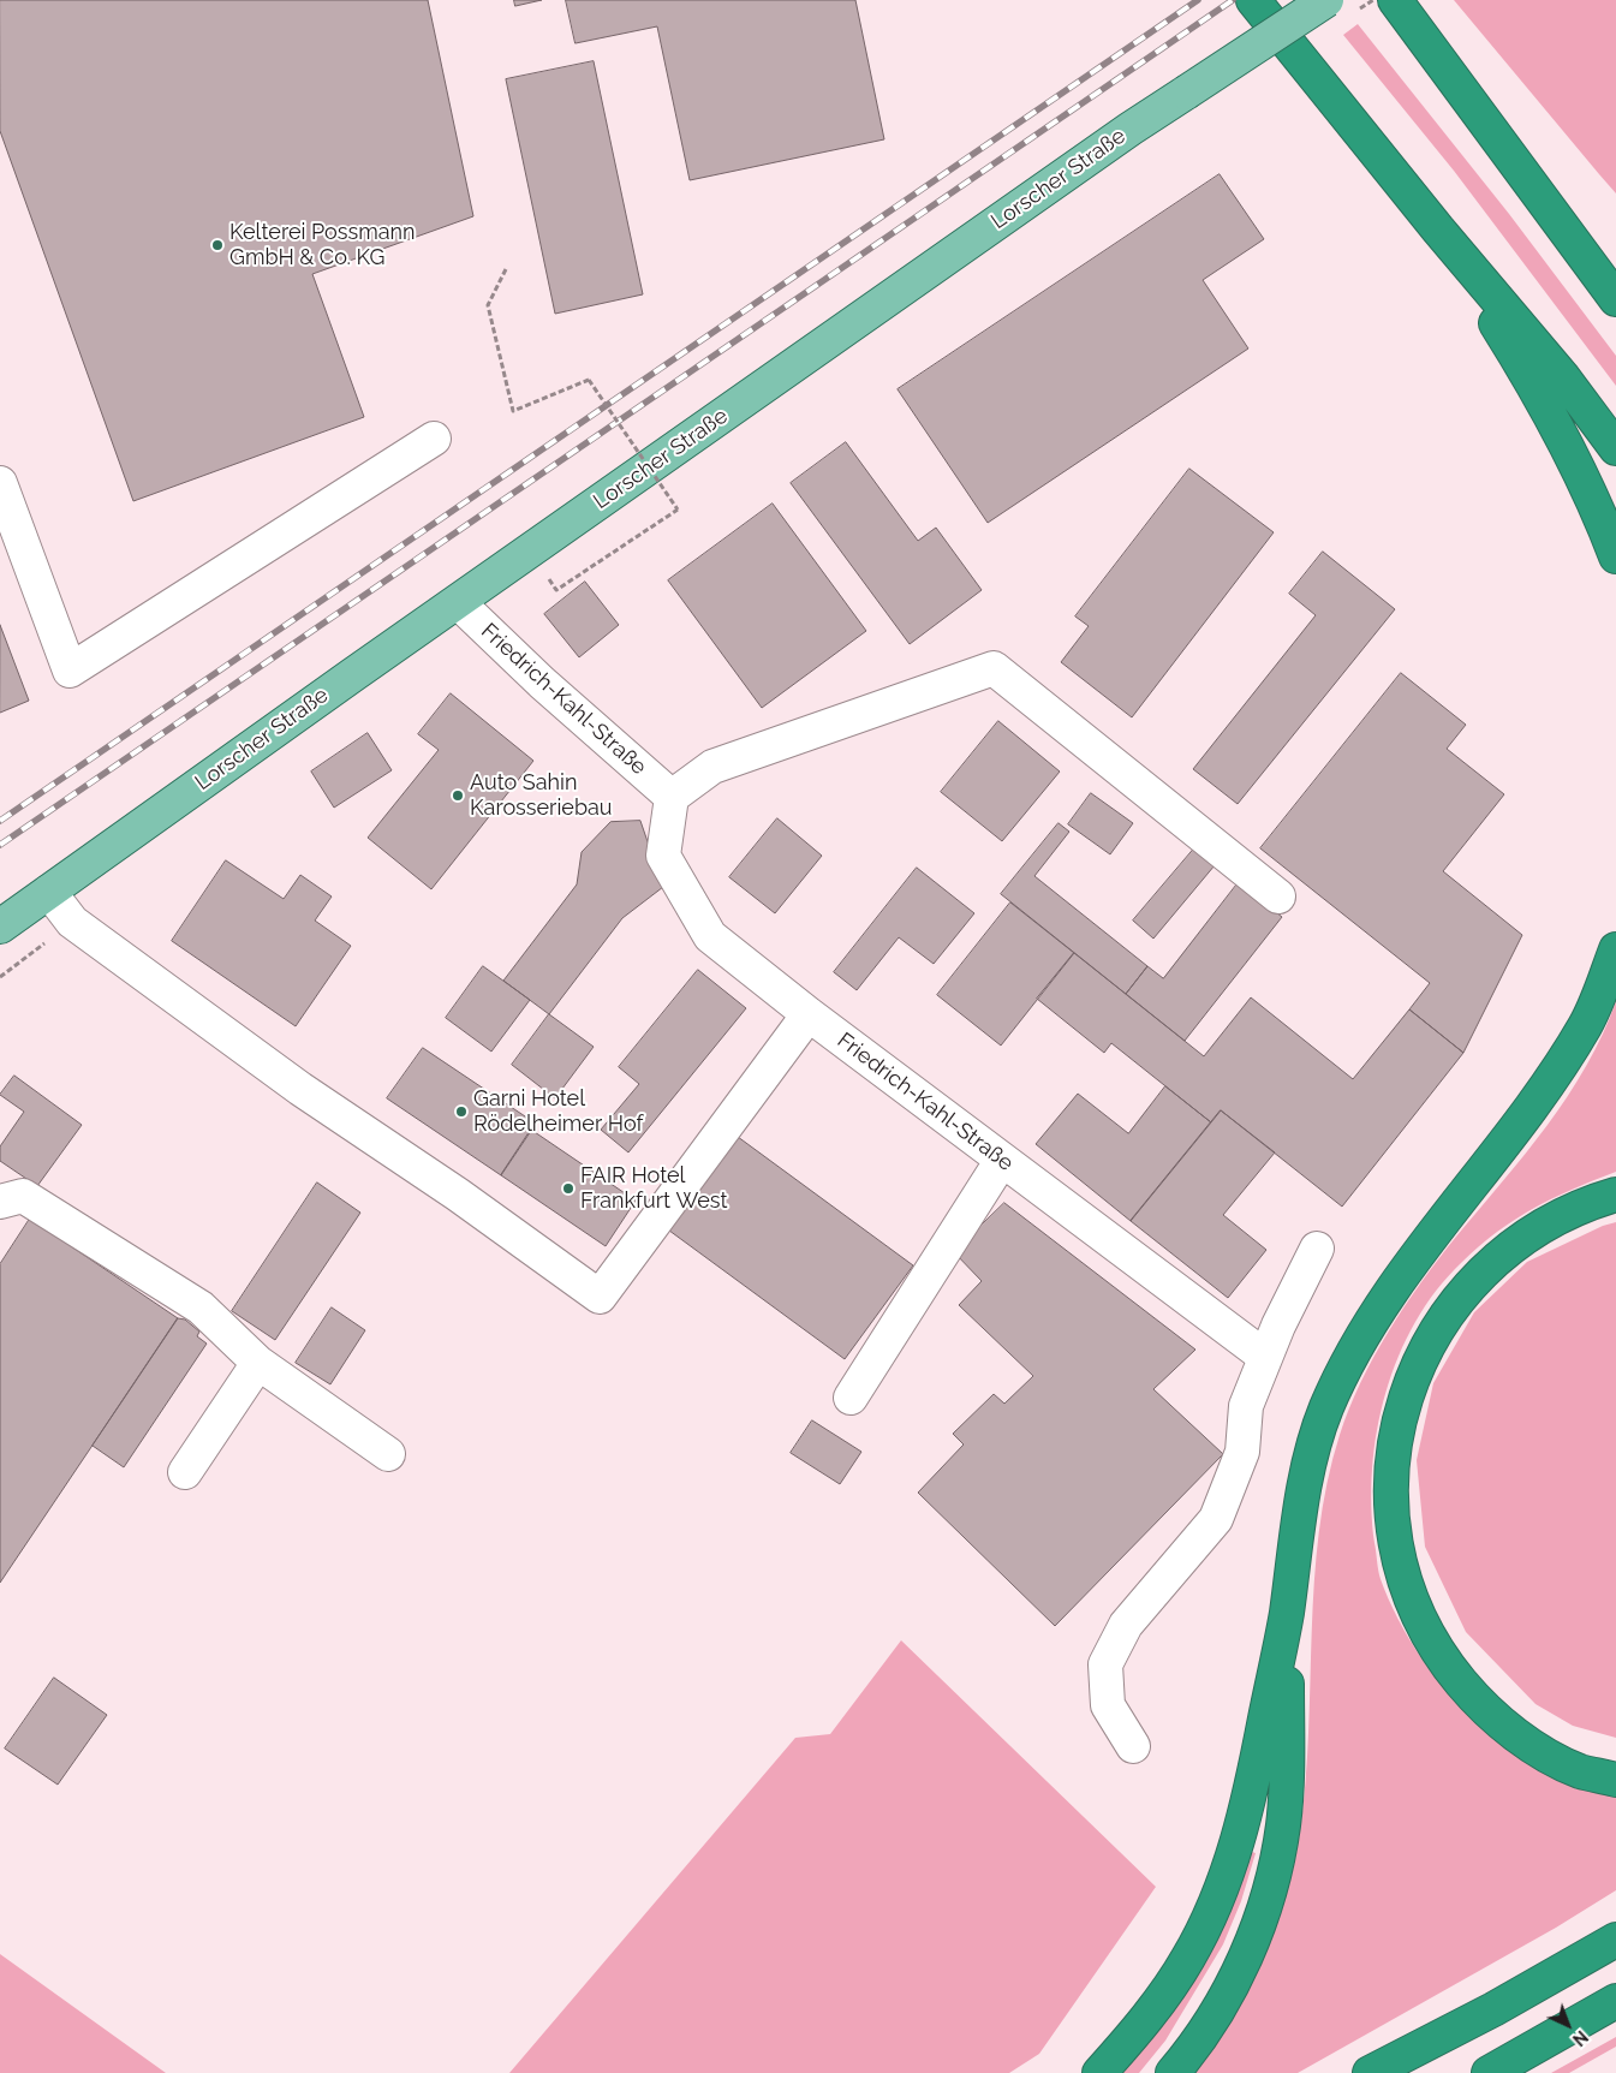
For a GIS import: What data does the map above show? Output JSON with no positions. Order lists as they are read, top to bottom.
{
  "streets": {
    "main road": ["Lorscher Straße"],
    "street": ["Friedrich-Kahl-Straße"]
  },
  "crossings": [
    ["Lorscher Straße", "Friedrich-Kahl-Straße"]
  ],
  "places": [
    "Kelterei Possmann GmbH & Co. KG",
    "Auto Sahin Karosseriebau",
    "Garni Hotel Rödelheimer Hof",
    "FAIR Hotel Frankfurt West"
  ],
  "north": "bottom right"
}
